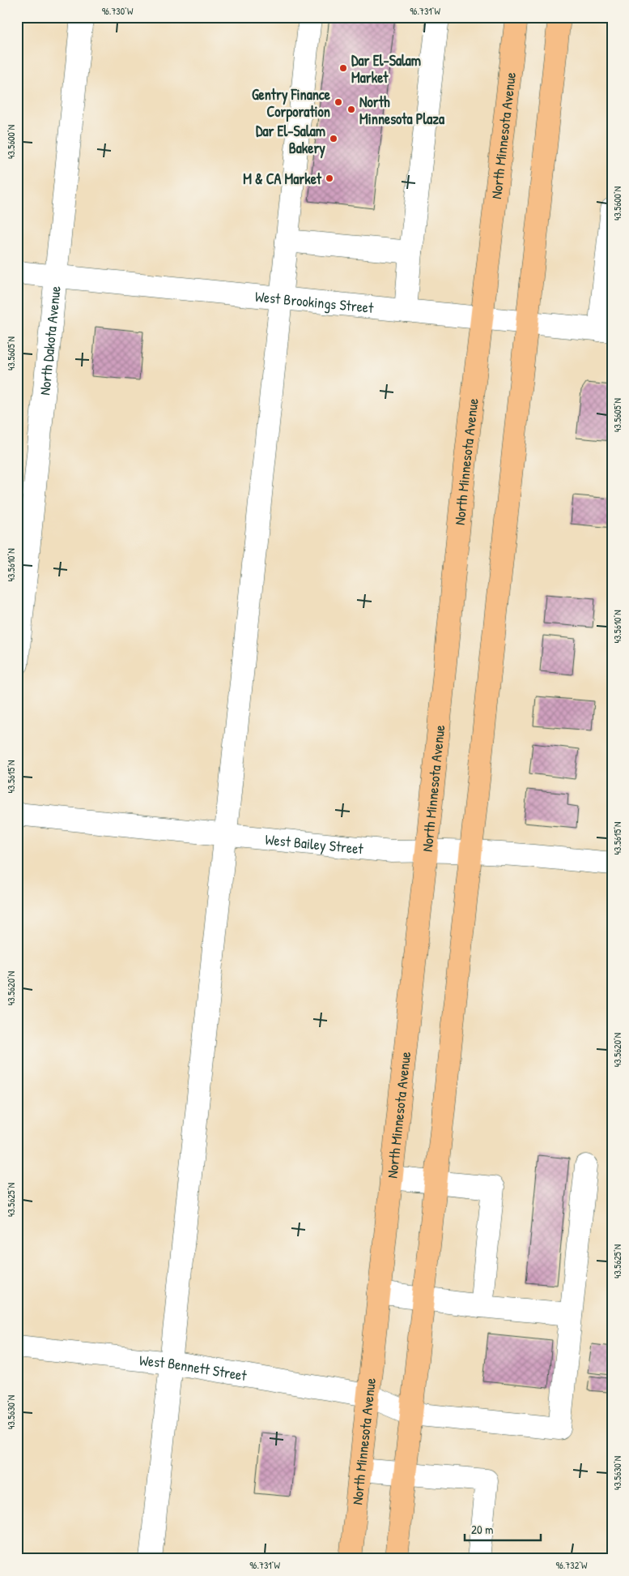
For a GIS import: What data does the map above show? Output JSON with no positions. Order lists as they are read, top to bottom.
{
  "streets": {
    "main road": ["North Minnesota Avenue"],
    "street": [
      "West Brookings Street",
      "North Dakota Avenue",
      "West Bailey Street",
      "West Bennett Street"
    ]
  },
  "crossings": [
    ["North Minnesota Avenue", "West Brookings Street"],
    ["North Minnesota Avenue", "West Bailey Street"],
    ["North Minnesota Avenue", "West Bennett Street"],
    ["West Brookings Street", "North Dakota Avenue"]
  ],
  "places": [
    "Dar El-Salam Market",
    "Gentry Finance Corporation",
    "North Minnesota Plaza",
    "Dar El-Salam Bakery",
    "M & CA Market"
  ],
  "scale_bar": "20 m",
  "coordinates": [
    "96.730°W",
    "96.731°W",
    "43.5600°N",
    "43.5605°N",
    "43.5610°N",
    "43.5615°N",
    "43.5620°N",
    "43.5625°N",
    "43.5630°N",
    "96.732°W"
  ]
}
